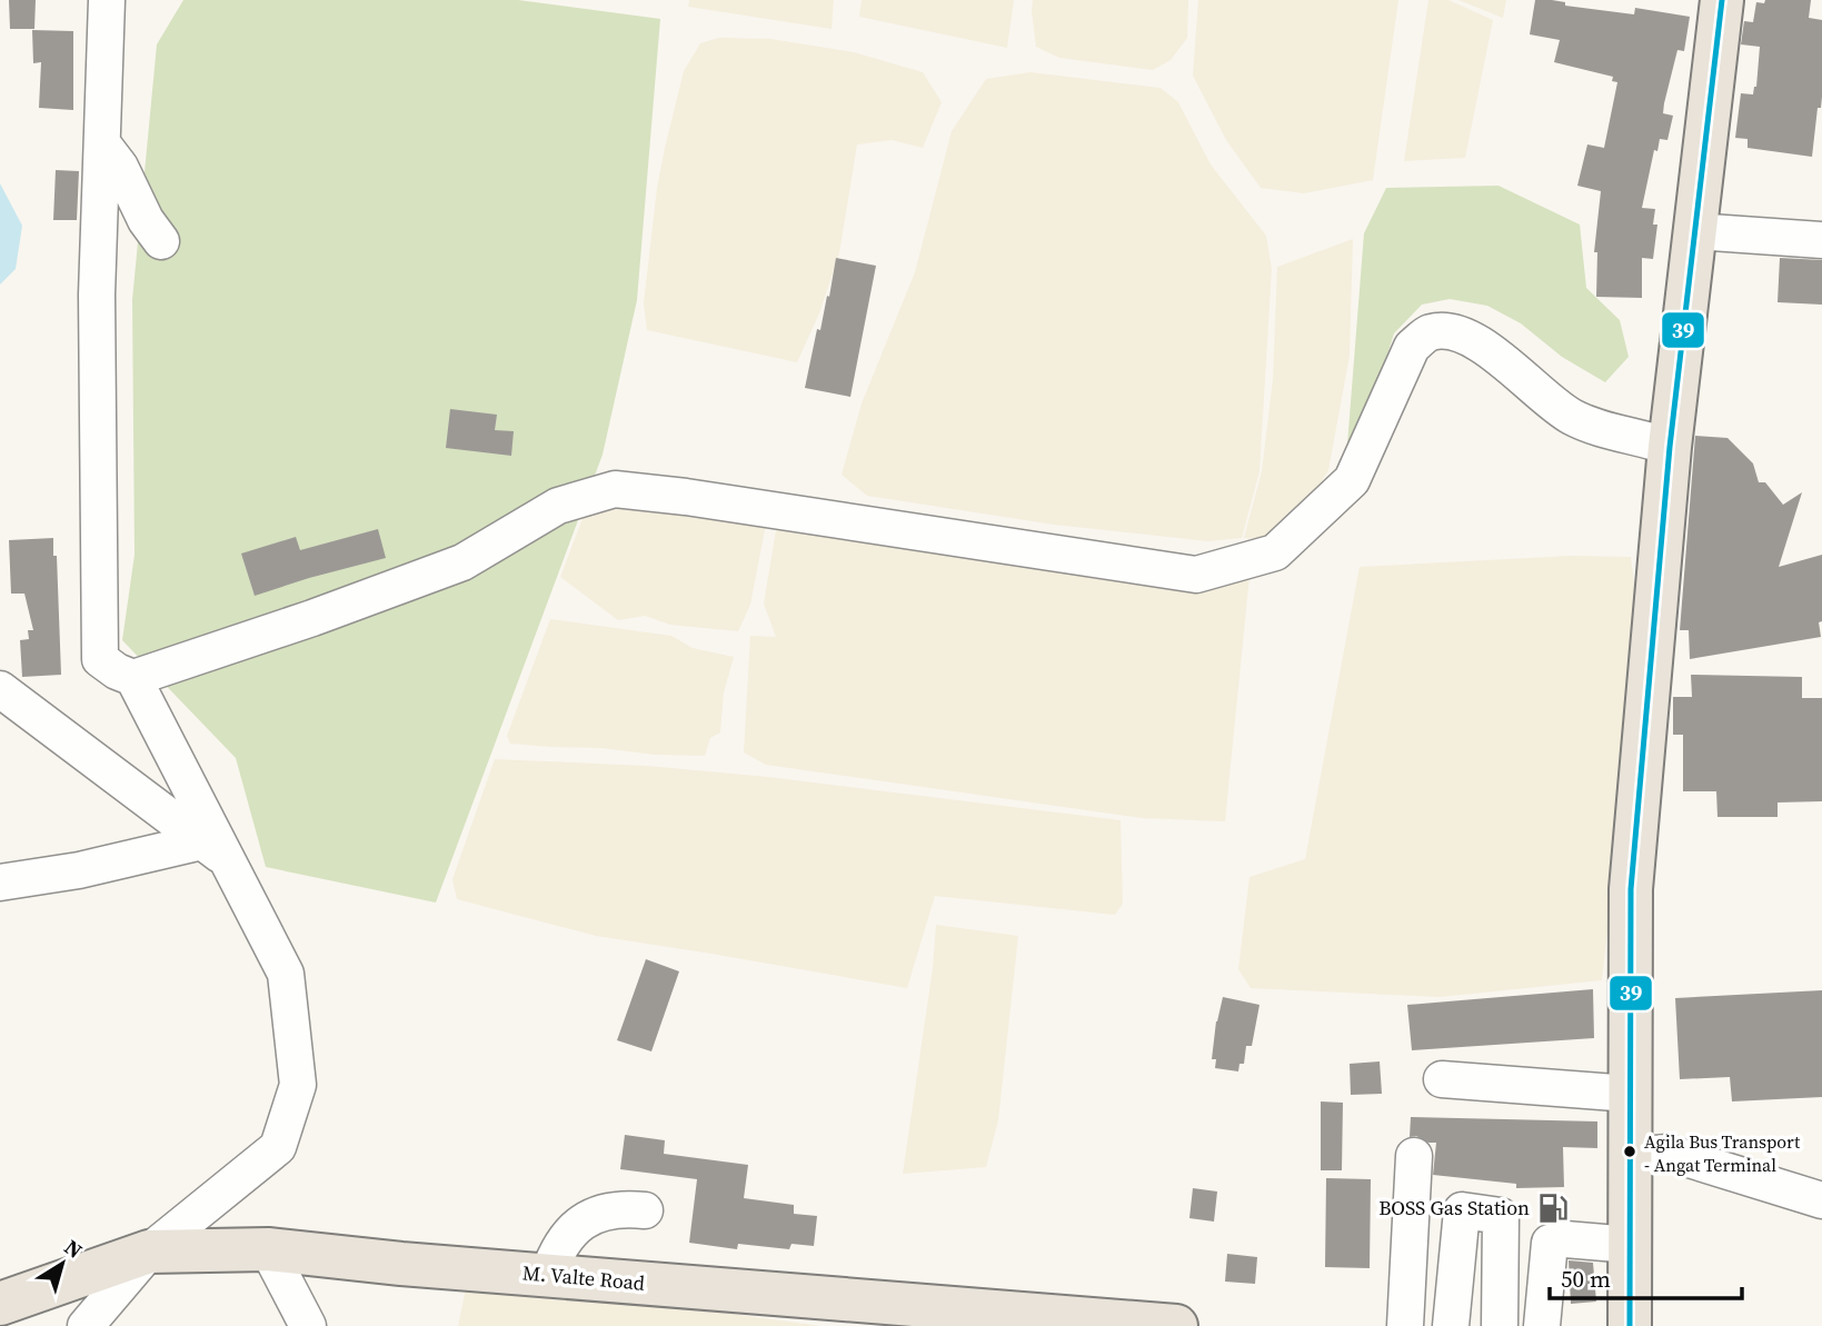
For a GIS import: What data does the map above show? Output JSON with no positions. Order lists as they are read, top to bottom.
{
  "streets": {
    "main road": ["M. Valte Road"]
  },
  "places": {
    "other": ["Agila Bus Transport - Angat Terminal"],
    "fuel station": ["BOSS Gas Station"]
  },
  "lines": ["transit line 39"],
  "scale_bar": "50 m",
  "north": "top right"
}
